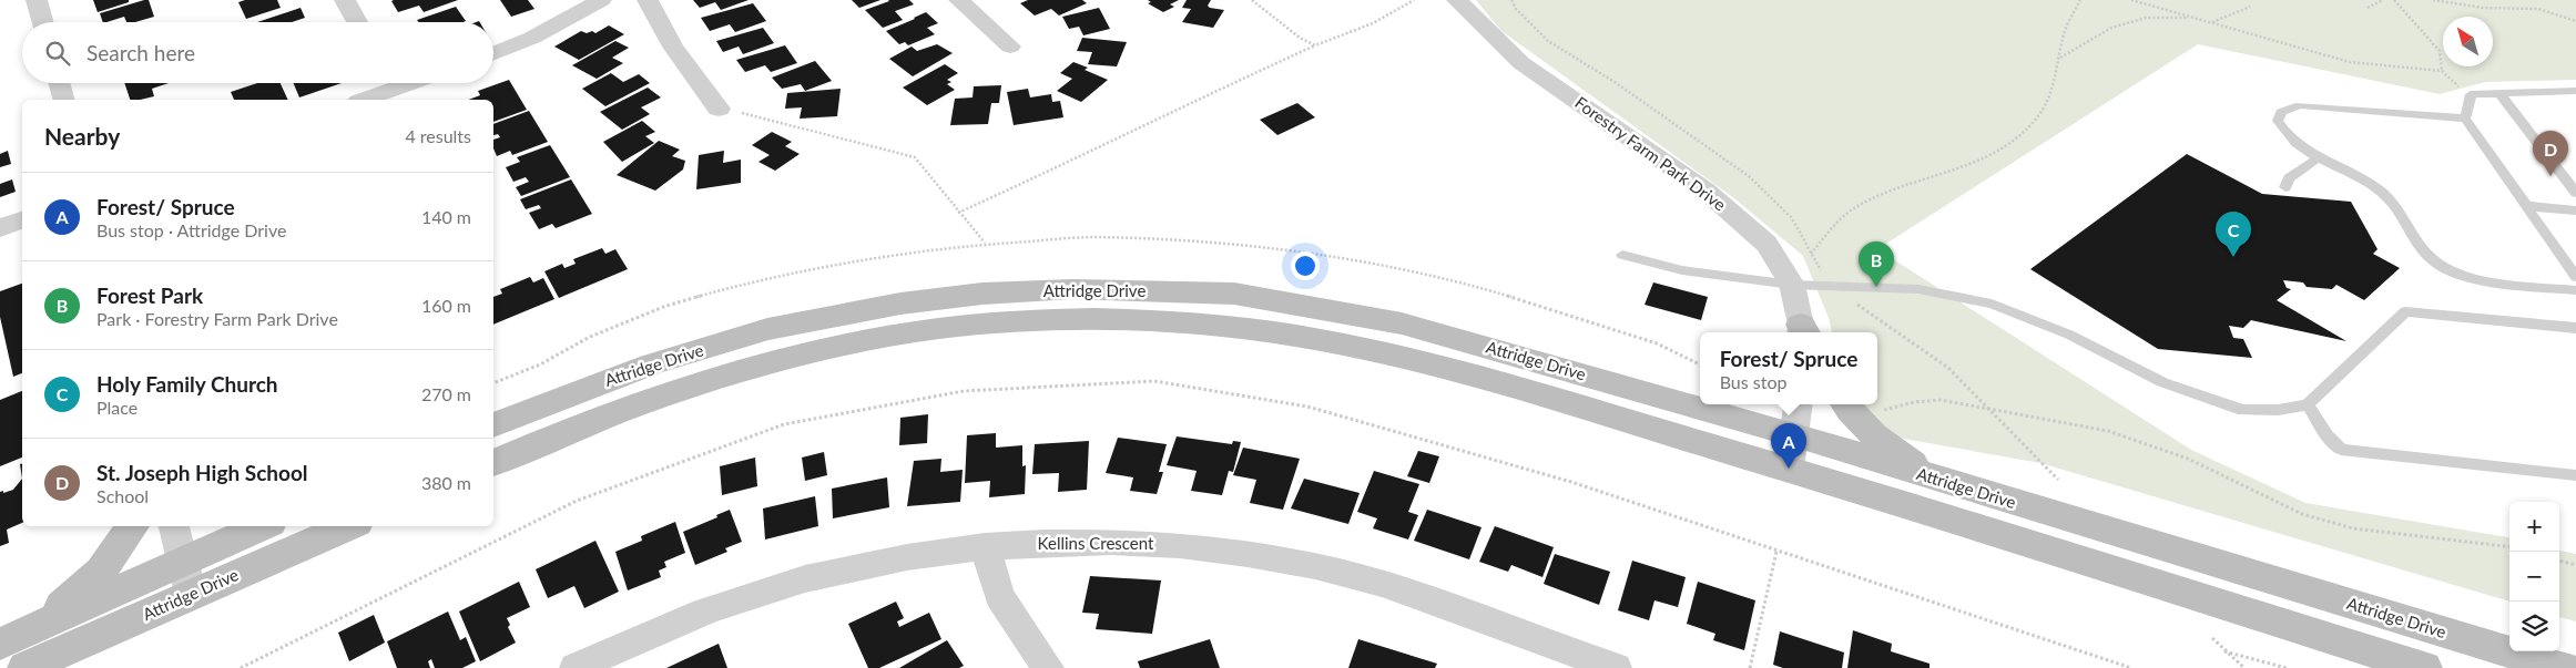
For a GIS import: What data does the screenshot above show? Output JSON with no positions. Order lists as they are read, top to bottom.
{
  "streets": {
    "main road": ["Attridge Drive"],
    "street": ["Forestry Farm Park Drive", "Kellins Crescent"]
  },
  "north": "top left",
  "page": {
    "search": "Search here",
    "heading": ["Nearby", "4 results"],
    "pins": [
      "D",
      "C",
      "B",
      "A"
    ],
    "list": [
      {
        "mark": "A",
        "name": "Forest/ Spruce",
        "note": "Bus stop · Attridge Drive",
        "value": "140 m"
      },
      {
        "mark": "B",
        "name": "Forest Park",
        "note": "Park · Forestry Farm Park Drive",
        "value": "160 m"
      },
      {
        "mark": "C",
        "name": "Holy Family Church",
        "note": "Place",
        "value": "270 m"
      },
      {
        "mark": "D",
        "name": "St. Joseph High School",
        "note": "School",
        "value": "380 m"
      }
    ],
    "popup": ["Forest/ Spruce", "Bus stop"],
    "map_buttons": ["+", "−"]
  }
}
